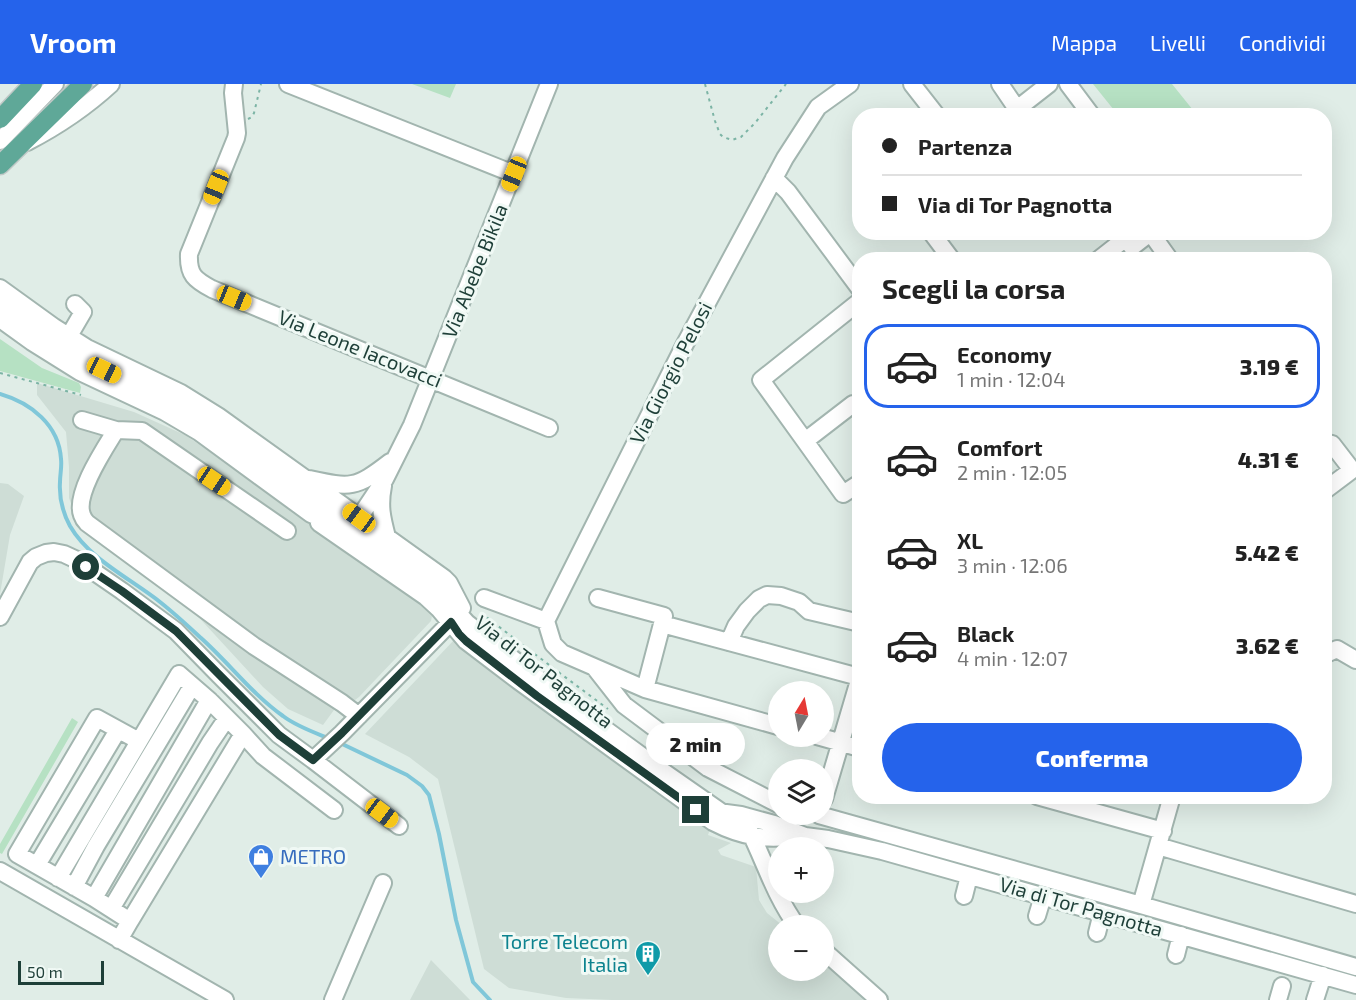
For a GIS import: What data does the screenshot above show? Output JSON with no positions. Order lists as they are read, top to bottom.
{
  "streets": {
    "street": [
      "Via Abebe Bikila",
      "Via Leone Iacovacci",
      "Via Giorgio Pelosi",
      "Via di Tor Pagnotta"
    ]
  },
  "crossings": [
    ["Via Abebe Bikila", "Via Leone Iacovacci"],
    ["Via Abebe Bikila", "Via di Tor Pagnotta"]
  ],
  "places": {
    "shop": ["METRO"],
    "building": ["Torre Telecom Italia"]
  },
  "scale_bar": "50 m",
  "north": "top",
  "page": {
    "header": "Vroom",
    "nav": ["Mappa", "Livelli", "Condividi"],
    "banner": ["Partenza", "Via di Tor Pagnotta"],
    "heading": "Scegli la corsa",
    "list": [
      {
        "name": "Economy",
        "note": "1 min · 12:04",
        "value": "3.19 €"
      },
      {
        "name": "Comfort",
        "note": "2 min · 12:05",
        "value": "4.31 €"
      },
      {
        "name": "XL",
        "note": "3 min · 12:06",
        "value": "5.42 €"
      },
      {
        "name": "Black",
        "note": "4 min · 12:07",
        "value": "3.62 €"
      }
    ],
    "map_buttons": ["+", "−"],
    "buttons": "Conferma",
    "bubble": "2 min",
    "scale": "50 m"
  }
}
